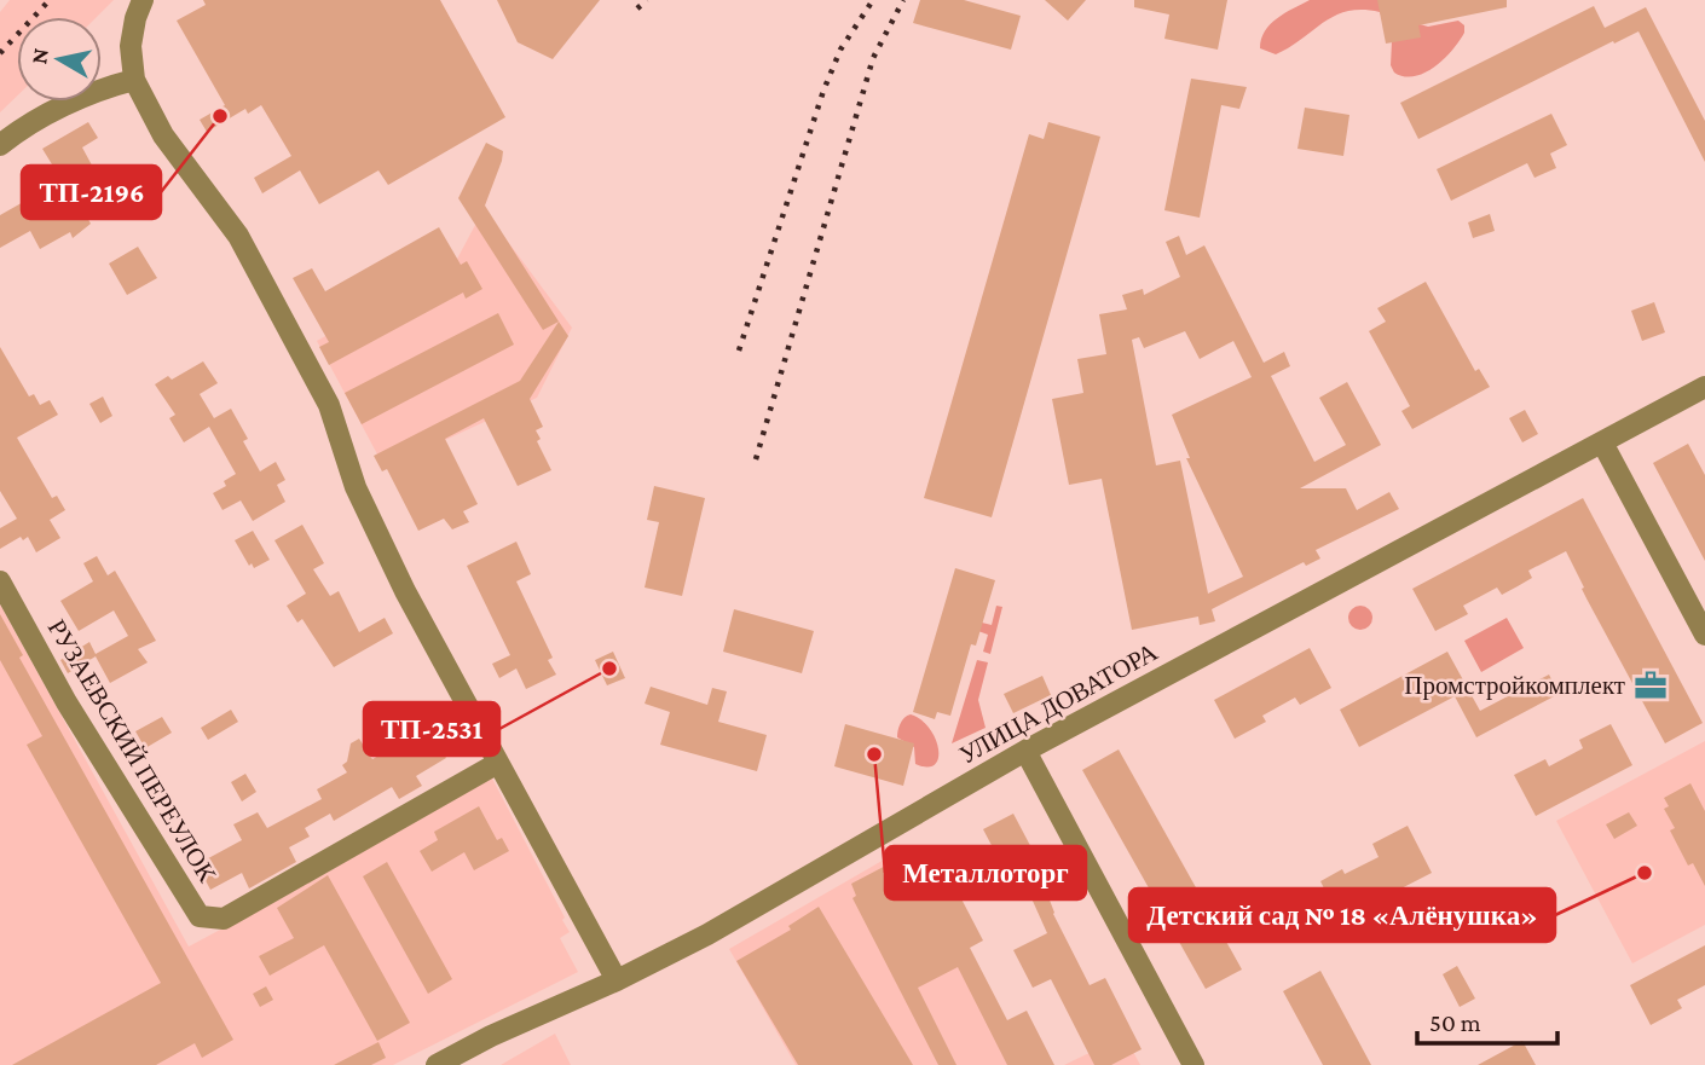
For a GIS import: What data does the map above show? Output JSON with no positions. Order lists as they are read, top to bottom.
{
  "streets": {
    "street": ["УЛИЦА ДОВАТОРА", "РУЗАЕВСКИЙ ПЕРЕУЛОК"]
  },
  "places": {
    "other": [
      "ТП-2196",
      "ТП-2531",
      "Металлоторг",
      "Детский сад № 18 «Алёнушка»"
    ],
    "office": ["Промстройкомплект"]
  },
  "scale_bar": "50 m",
  "north": "left"
}
